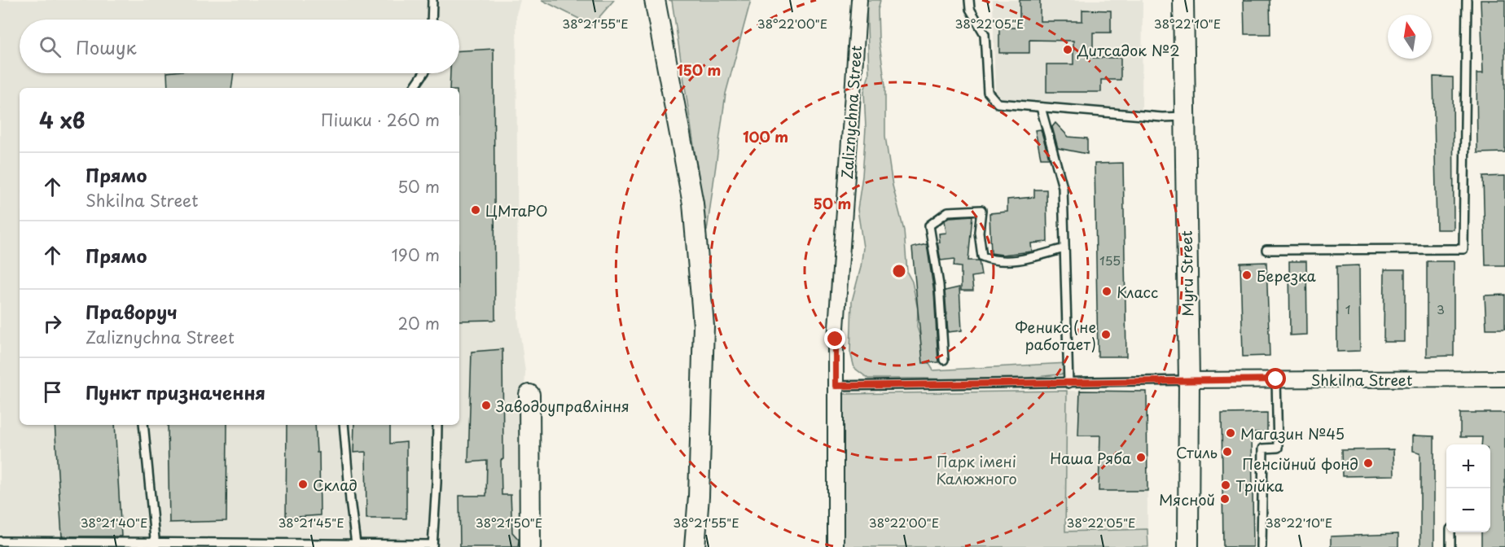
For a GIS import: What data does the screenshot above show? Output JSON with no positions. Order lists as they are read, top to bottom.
{
  "streets": {
    "street": ["Zaliznychna Street", "Myru Street", "Shkilna Street"]
  },
  "crossings": [
    ["Myru Street", "Shkilna Street"]
  ],
  "parks": ["Парк імені Калюжного"],
  "places": [
    "Дитсадок №2",
    "ЦМтаРО",
    "Березка",
    "Класс",
    "Феникс (не работает)",
    "Заводоуправління",
    "Магазин №45",
    "Стиль",
    "Наша Ряба",
    "Пенсійний фонд",
    "Склад",
    "Трійка",
    "Мясной"
  ],
  "house_numbers": ["155", "1", "3"],
  "north": "top",
  "page": {
    "search": "Пошук",
    "heading": ["4 хв", "Пішки · 260 m"],
    "list": [
      ["Прямо", "Shkilna Street", "50 m"],
      ["Прямо", "190 m"],
      ["Праворуч", "Zaliznychna Street", "20 m"],
      "Пункт призначення"
    ],
    "map_buttons": ["+", "−"]
  },
  "coordinates": [
    "38°21'55\"E",
    "38°22'00\"E",
    "38°22'05\"E",
    "38°22'10\"E",
    "38°21'40\"E",
    "38°21'45\"E",
    "38°21'50\"E"
  ],
  "rings": ["150 m", "100 m", "50 m"]
}
